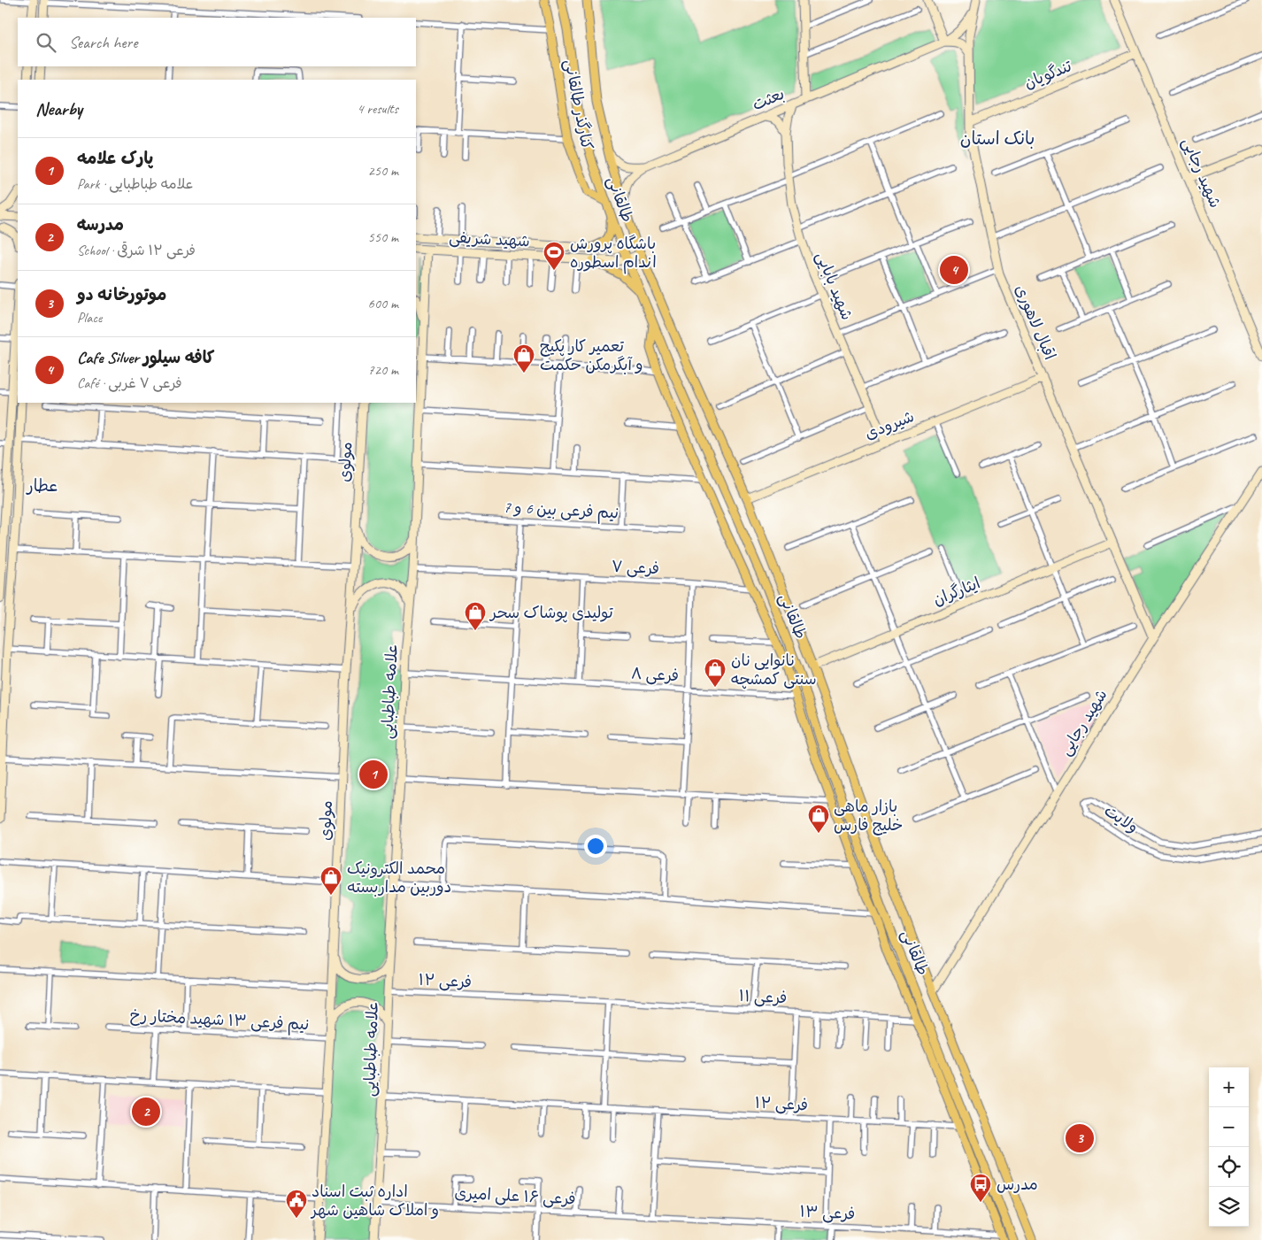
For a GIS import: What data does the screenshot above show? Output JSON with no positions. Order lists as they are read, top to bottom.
{
  "streets": {
    "main road": ["کنارگذر طالقانی", "طالقانی"],
    "street": [
      "تندگویان",
      "بعثت",
      "شهید رجایی",
      "شهید شریفی",
      "شهید بابایی",
      "اقبال لاهوری",
      "شیرودی",
      "مولوی",
      "نیم فرعی بین 6 و 7",
      "فرعی ۷",
      "ایثارگران",
      "فرعی ۸",
      "علامه طباطبایی",
      "ولایت",
      "فرعی ۱۲",
      "فرعی ۱۱",
      "نیم فرعی ۱۳ شهید مختار رخ",
      "فرعی ۱۶ علی امیری",
      "فرعی ۱۳"
    ]
  },
  "crossings": [
    ["تندگویان", "شهید رجایی"],
    ["تندگویان", "اقبال لاهوری"],
    ["بعثت", "طالقانی"],
    ["بعثت", "شهید بابایی"],
    ["بعثت", "اقبال لاهوری"],
    ["کنارگذر طالقانی", "طالقانی"],
    ["شهید رجایی", "طالقانی"],
    ["شهید رجایی", "اقبال لاهوری"],
    ["طالقانی", "شهید شریفی"],
    ["طالقانی", "شیرودی"],
    ["طالقانی", "ایثارگران"],
    ["شهید شریفی", "علامه طباطبایی"],
    ["شهید بابایی", "شیرودی"],
    ["اقبال لاهوری", "شیرودی"],
    ["اقبال لاهوری", "ایثارگران"],
    ["مولوی", "نیم فرعی ۱۳ شهید مختار رخ"],
    ["فرعی ۷", "علامه طباطبایی"],
    ["فرعی ۸", "علامه طباطبایی"],
    ["علامه طباطبایی", "فرعی ۱۲"],
    ["علامه طباطبایی", "فرعی ۱۶ علی امیری"],
    ["فرعی ۱۲", "فرعی ۱۱"],
    ["فرعی ۱۶ علی امیری", "فرعی ۱۳"]
  ],
  "districts": ["بانک استان", "عطار"],
  "places": {
    "sports": ["باشگاه پرورش اندام اسطوره"],
    "shop": [
      "تعمیر کار پکیج و آبگرمکن حکمت",
      "تولیدی پوشاک سحر",
      "نانوایی نان سنتی کمشچه",
      "بازار ماهی خلیج فارس",
      "محمد الکترونیک دوربین مداربسته"
    ],
    "bus stop": ["مدرس"],
    "public building": ["اداره ثبت اسناد و املاک شاهین شهر"]
  },
  "page": {
    "search": "Search here",
    "heading": ["Nearby", "4 results"],
    "list": [
      {
        "mark": "1",
        "name": "پارک علامه",
        "note": "Park · علامه طباطبایی",
        "value": "250 m"
      },
      {
        "mark": "2",
        "name": "مدرسه",
        "note": "School · فرعی ۱۲ شرقی",
        "value": "550 m"
      },
      {
        "mark": "3",
        "name": "موتورخانه دو",
        "note": "Place",
        "value": "600 m"
      },
      {
        "mark": "4",
        "name": "Cafe Silver کافه سیلور",
        "note": "Café · فرعی ۷ غربی",
        "value": "720 m"
      }
    ],
    "pins": [
      "4",
      "1",
      "2",
      "3"
    ],
    "map_buttons": ["+", "−"]
  }
}
